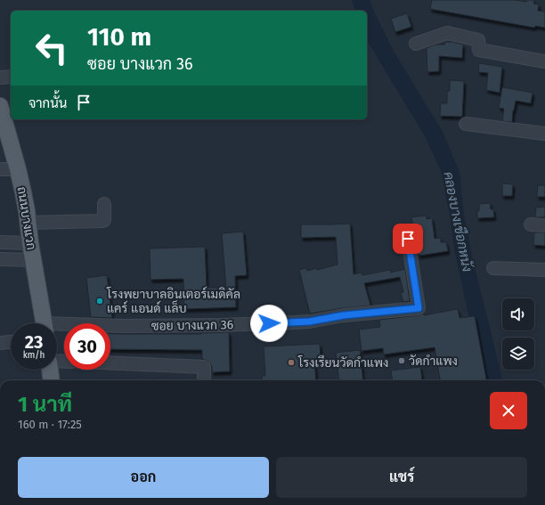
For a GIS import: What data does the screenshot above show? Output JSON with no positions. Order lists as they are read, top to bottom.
{
  "streets": {
    "main road": ["ถนนบางแวก"],
    "street": ["ซอย บางแวก 36"]
  },
  "water": ["คลองบางเชือกหนัง"],
  "places": ["โรงพยาบาลอินเตอร์เมดิคัล แคร์ แอนด์ แล็บ", "วัดกำแพง", "โรงเรียนวัดกำแพง"],
  "page": {
    "turn": ["110 m", "ซอย บางแวก 36"],
    "then": "จากนั้น",
    "speed": "23 km/h",
    "limit": "30",
    "heading": ["1 นาที", "160 m · 17:25"],
    "buttons": ["ออก", "แชร์"]
  }
}
